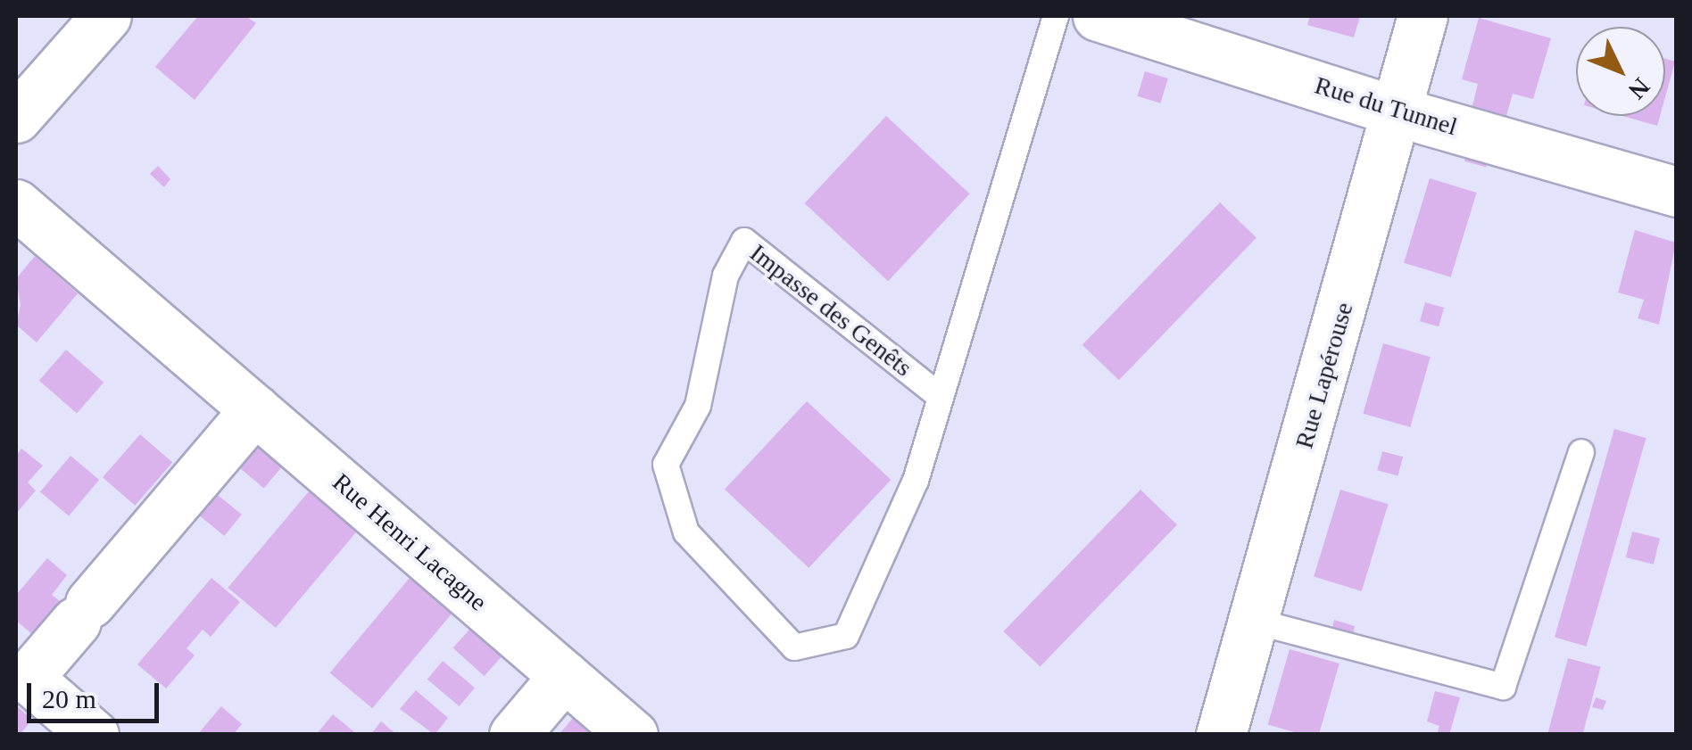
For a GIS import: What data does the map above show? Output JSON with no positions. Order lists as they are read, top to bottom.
{
  "streets": {
    "street": ["Rue du Tunnel", "Rue Lapérouse", "Rue Henri Lacagne"],
    "lane": ["Impasse des Genêts"]
  },
  "crossings": [
    ["Rue du Tunnel", "Rue Lapérouse"]
  ],
  "scale_bar": "20 m",
  "north": "bottom right"
}
